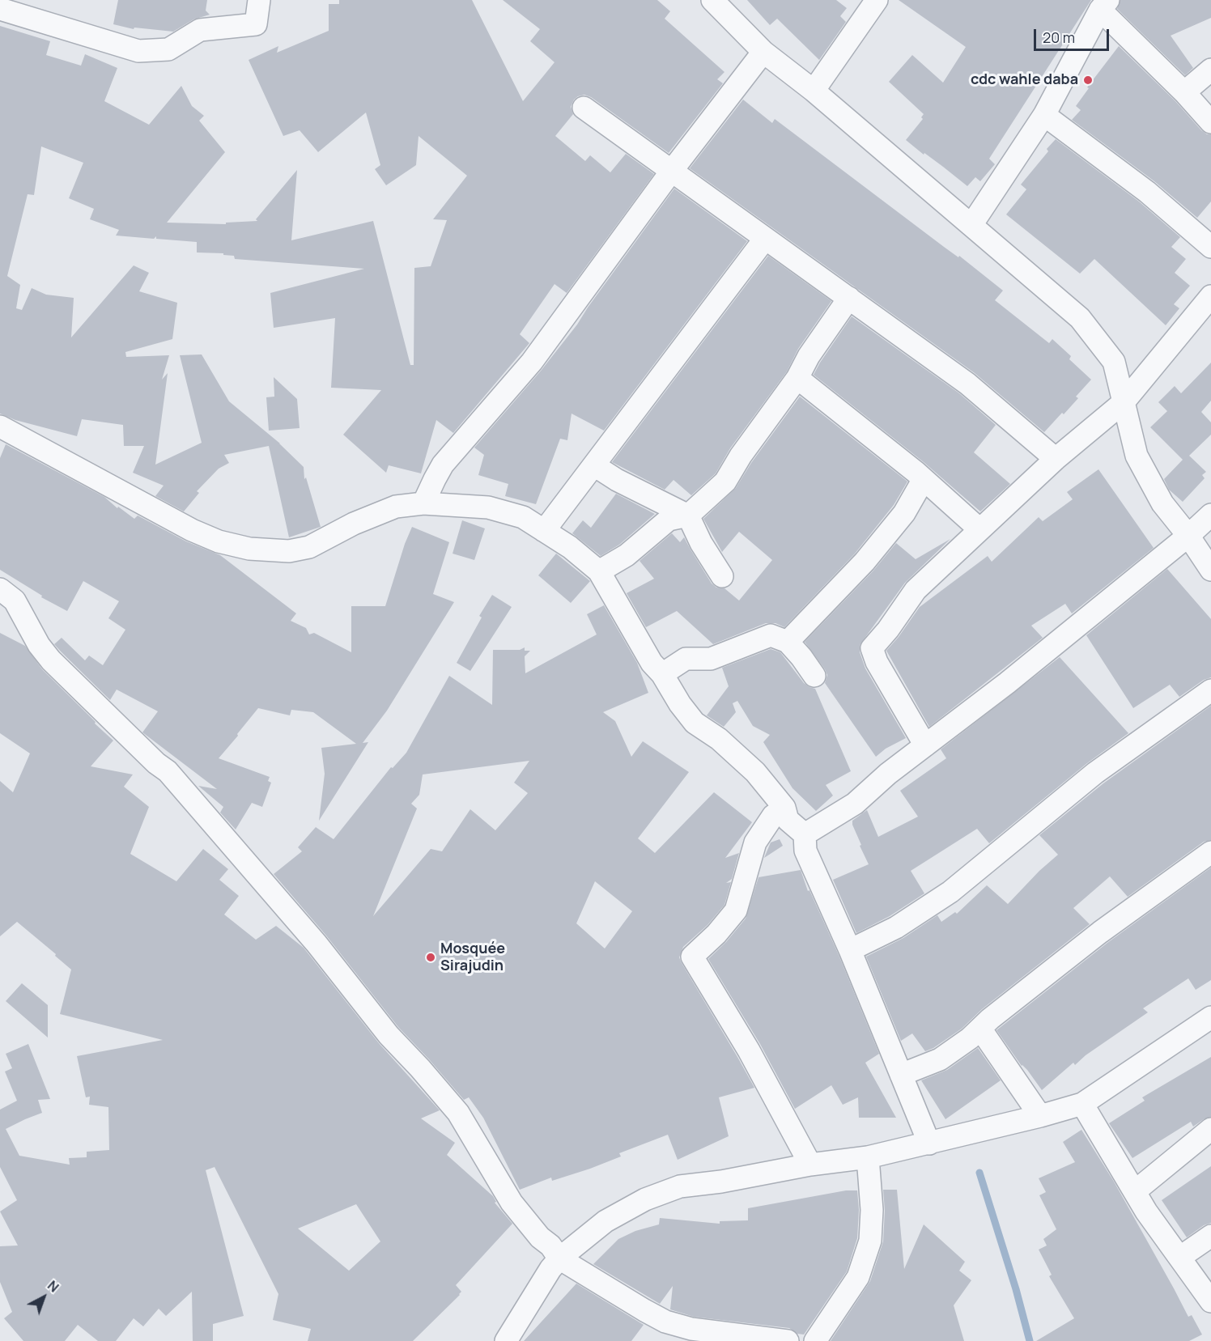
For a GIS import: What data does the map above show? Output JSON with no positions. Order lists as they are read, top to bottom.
{
  "places": ["cdc wahle daba", "Mosquée Sirajudin"],
  "scale_bar": "20 m",
  "north": "top right"
}
